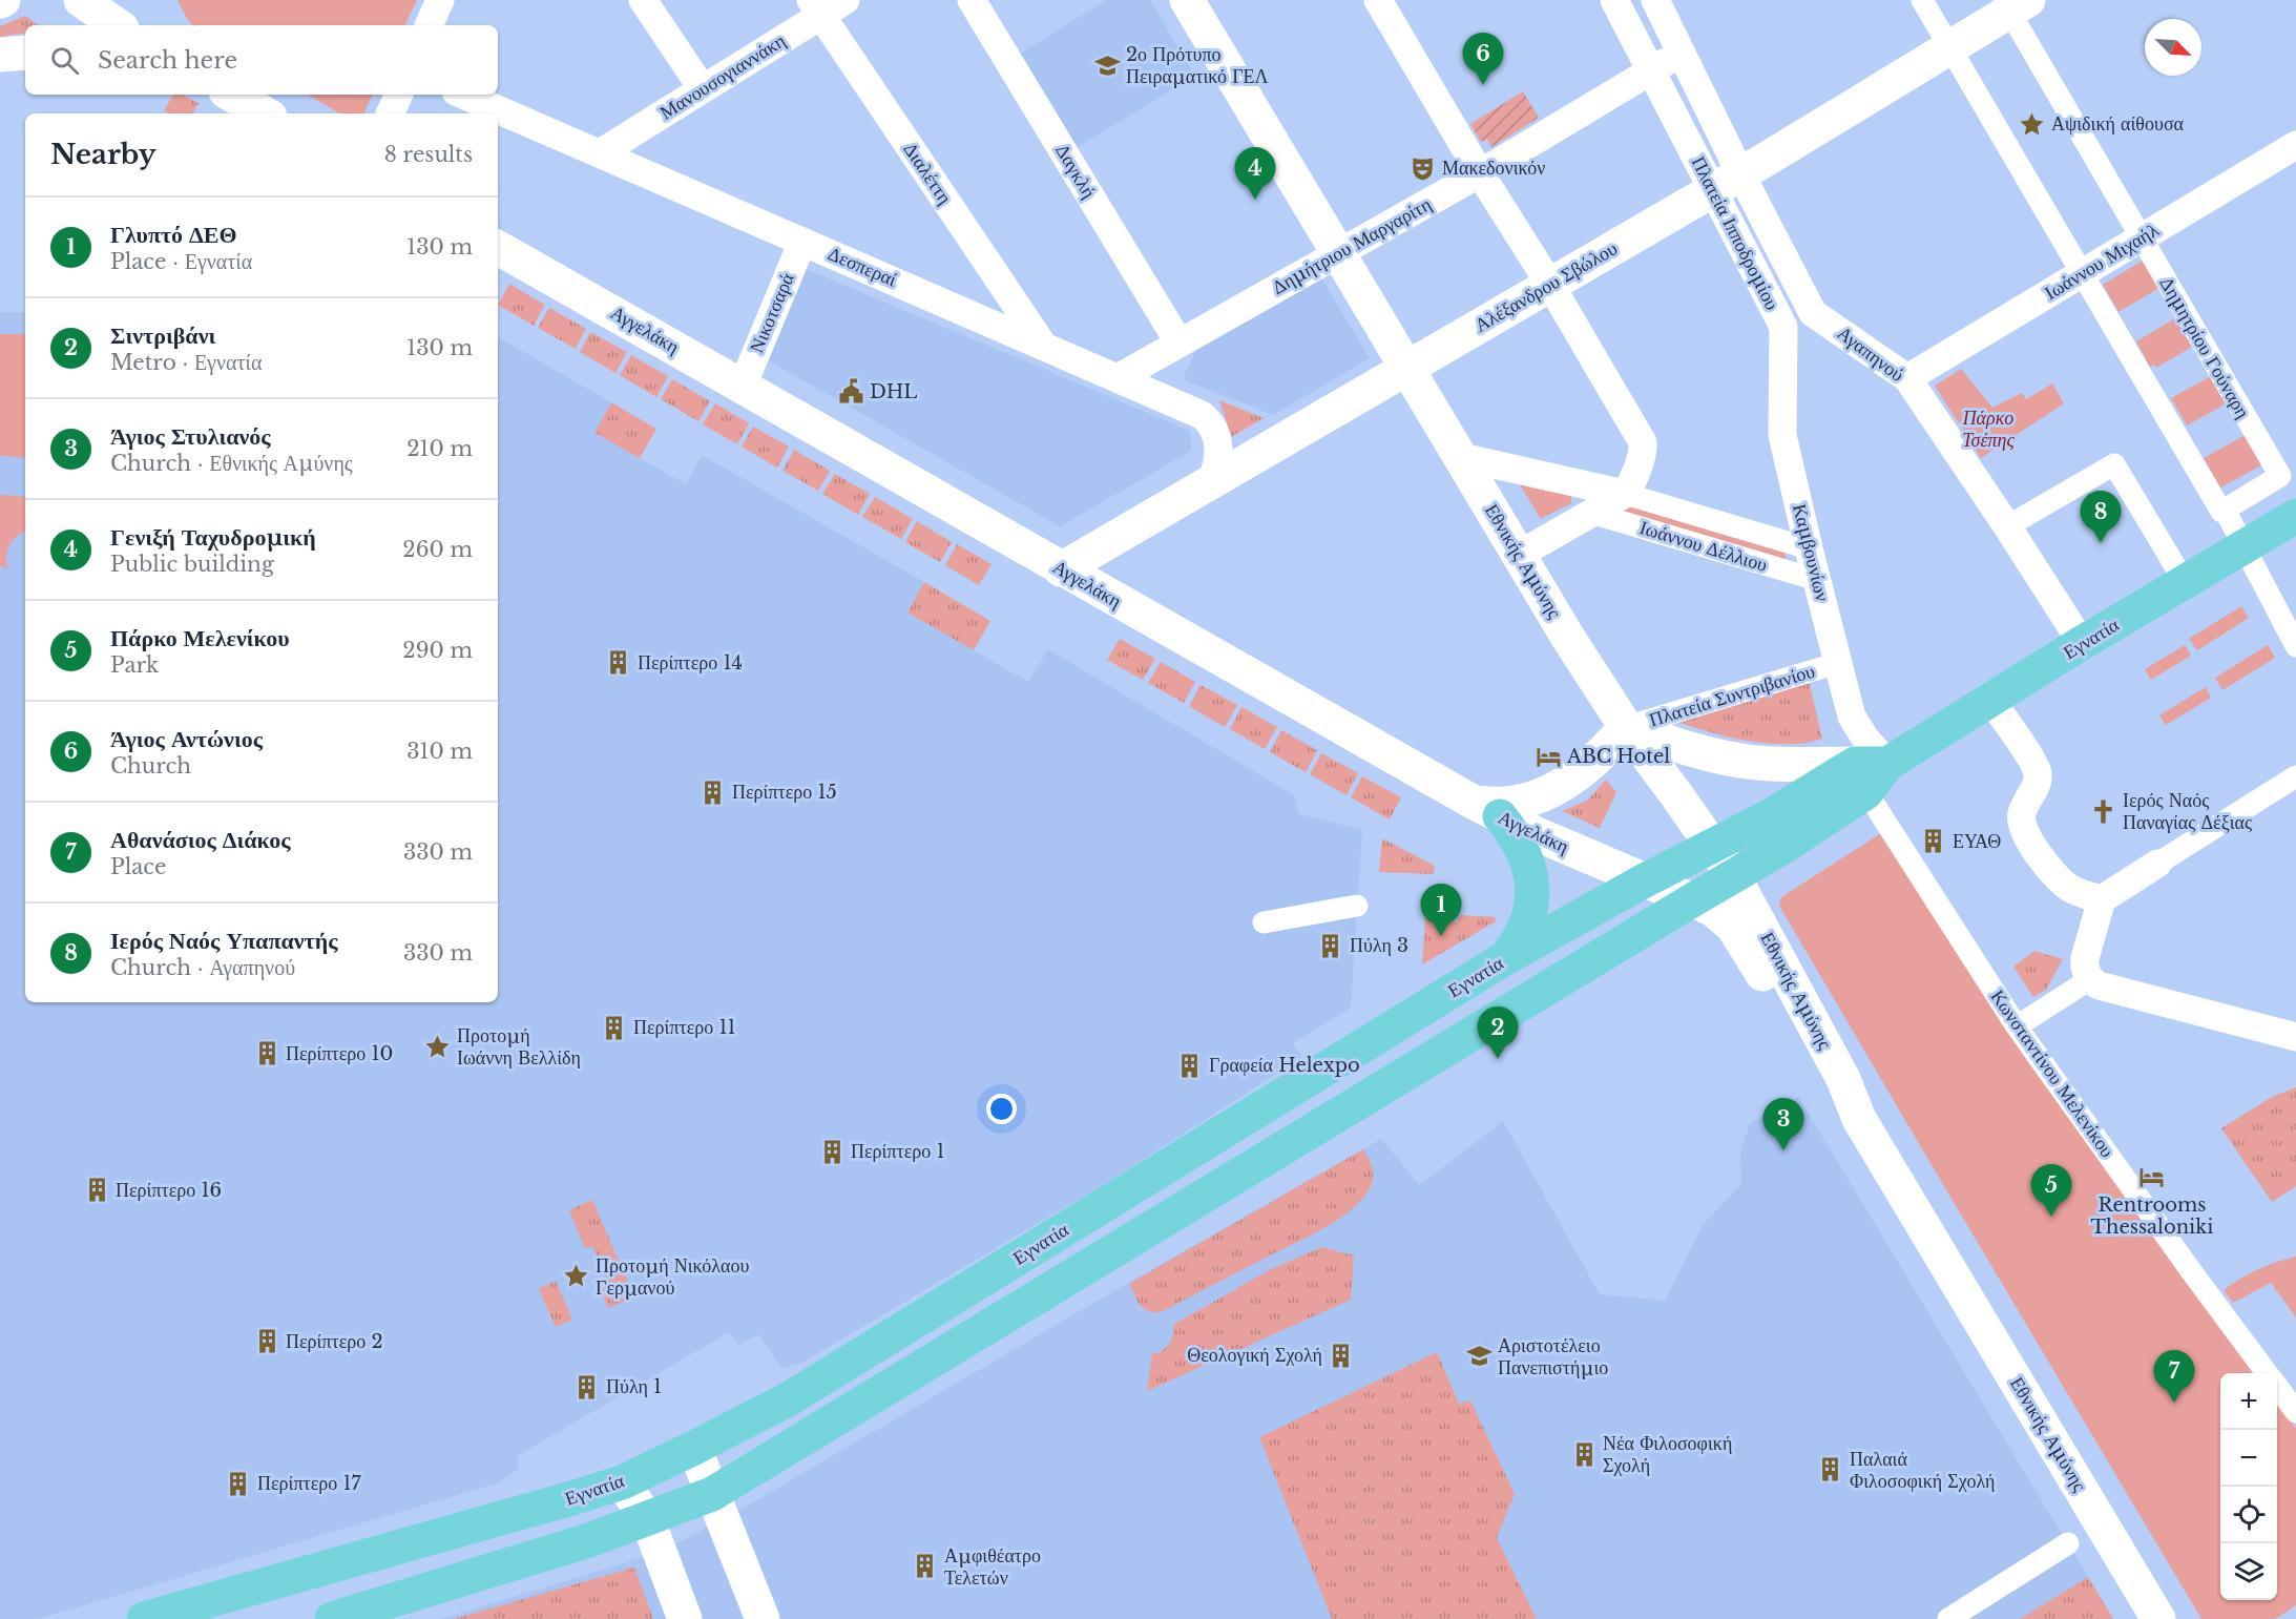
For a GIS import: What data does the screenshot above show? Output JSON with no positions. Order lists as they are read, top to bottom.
{
  "streets": {
    "main road": [
      "Αλέξανδρου Σβώλου",
      "Αγγελάκη",
      "Εθνικής Αμύνης",
      "Εγνατία"
    ],
    "street": [
      "Μανουσογιαννάκη",
      "Δαγκλή",
      "Διαλέττη",
      "Πλατεία Ιπποδρομίου",
      "Δημήτριου Μαργαρίτη",
      "Ιωάννου Μιχαήλ",
      "Δεσπεραί",
      "Νικοτσαρά",
      "Δημητρίου Γούναρη",
      "Αγαπηνού",
      "Ιωάννου Δέλλιου",
      "Καμβουνίων",
      "Πλατεία Συντριβανίου",
      "Κωνσταντίνου Μελενίκου"
    ]
  },
  "crossings": [
    ["Μανουσογιαννάκη", "Διαλέττη"],
    ["Μανουσογιαννάκη", "Δεσπεραί"],
    ["Δαγκλή", "Δημήτριου Μαργαρίτη"],
    ["Διαλέττη", "Δεσπεραί"],
    ["Πλατεία Ιπποδρομίου", "Δημήτριου Μαργαρίτη"],
    ["Πλατεία Ιπποδρομίου", "Αλέξανδρου Σβώλου"],
    ["Πλατεία Ιπποδρομίου", "Αγαπηνού"],
    ["Πλατεία Ιπποδρομίου", "Καμβουνίων"],
    ["Δημήτριου Μαργαρίτη", "Δεσπεραί"],
    ["Δημήτριου Μαργαρίτη", "Εθνικής Αμύνης"],
    ["Ιωάννου Μιχαήλ", "Δημητρίου Γούναρη"],
    ["Ιωάννου Μιχαήλ", "Αγαπηνού"],
    ["Δεσπεραί", "Αλέξανδρου Σβώλου"],
    ["Δεσπεραί", "Νικοτσαρά"],
    ["Αλέξανδρου Σβώλου", "Αγγελάκη"],
    ["Αλέξανδρου Σβώλου", "Δημητρίου Γούναρη"],
    ["Αλέξανδρου Σβώλου", "Εθνικής Αμύνης"],
    ["Νικοτσαρά", "Αγγελάκη"],
    ["Αγγελάκη", "Εθνικής Αμύνης"],
    ["Αγγελάκη", "Εγνατία"],
    ["Αγαπηνού", "Εγνατία"],
    ["Ιωάννου Δέλλιου", "Καμβουνίων"],
    ["Ιωάννου Δέλλιου", "Εθνικής Αμύνης"],
    ["Καμβουνίων", "Εγνατία"],
    ["Καμβουνίων", "Πλατεία Συντριβανίου"],
    ["Καμβουνίων", "Κωνσταντίνου Μελενίκου"],
    ["Εθνικής Αμύνης", "Εγνατία"],
    ["Εθνικής Αμύνης", "Πλατεία Συντριβανίου"],
    ["Εγνατία", "Κωνσταντίνου Μελενίκου"]
  ],
  "parks": ["Πάρκο Τσέπης"],
  "places": {
    "school or university": ["2ο Πρότυπο Πειραματικό ΓΕΛ", "Αριστοτέλειο Πανεπιστήμιο"],
    "place": ["Αψιδική αίθουσα", "Προτομή Ιωάννη Βελλίδη", "Προτομή Νικόλαου Γερμανού"],
    "theatre": ["Μακεδονικόν"],
    "public building": ["DHL"],
    "building": [
      "Περίπτερο 14",
      "Περίπτερο 15",
      "ΕΥΑΘ",
      "Πύλη 3",
      "Περίπτερο 11",
      "Περίπτερο 10",
      "Γραφεία Helexpo",
      "Περίπτερο 1",
      "Περίπτερο 16",
      "Περίπτερο 2",
      "Θεολογική Σχολή",
      "Πύλη 1",
      "Νέα Φιλοσοφική Σχολή",
      "Παλαιά Φιλοσοφική Σχολή",
      "Περίπτερο 17",
      "Αμφιθέατρο Τελετών"
    ],
    "hotel": ["ABC Hotel", "Rentrooms Thessaloniki"],
    "church": ["Ιερός Ναός Παναγίας Δέξιας"]
  },
  "north": "bottom right",
  "page": {
    "search": "Search here",
    "pins": [
      "6",
      "4",
      "8",
      "1",
      "2",
      "3",
      "5",
      "7"
    ],
    "heading": ["Nearby", "8 results"],
    "list": [
      {
        "mark": "1",
        "name": "Γλυπτό ΔΕΘ",
        "note": "Place · Εγνατία",
        "value": "130 m"
      },
      {
        "mark": "2",
        "name": "Σιντριβάνι",
        "note": "Metro · Εγνατία",
        "value": "130 m"
      },
      {
        "mark": "3",
        "name": "Άγιος Στυλιανός",
        "note": "Church · Εθνικής Αμύνης",
        "value": "210 m"
      },
      {
        "mark": "4",
        "name": "Γενιξή Ταχυδρομική",
        "note": "Public building",
        "value": "260 m"
      },
      {
        "mark": "5",
        "name": "Πάρκο Μελενίκου",
        "note": "Park",
        "value": "290 m"
      },
      {
        "mark": "6",
        "name": "Άγιος Αντώνιος",
        "note": "Church",
        "value": "310 m"
      },
      {
        "mark": "7",
        "name": "Αθανάσιος Διάκος",
        "note": "Place",
        "value": "330 m"
      },
      {
        "mark": "8",
        "name": "Ιερός Ναός Υπαπαντής",
        "note": "Church · Αγαπηνού",
        "value": "330 m"
      }
    ],
    "map_buttons": ["+", "−"]
  }
}
